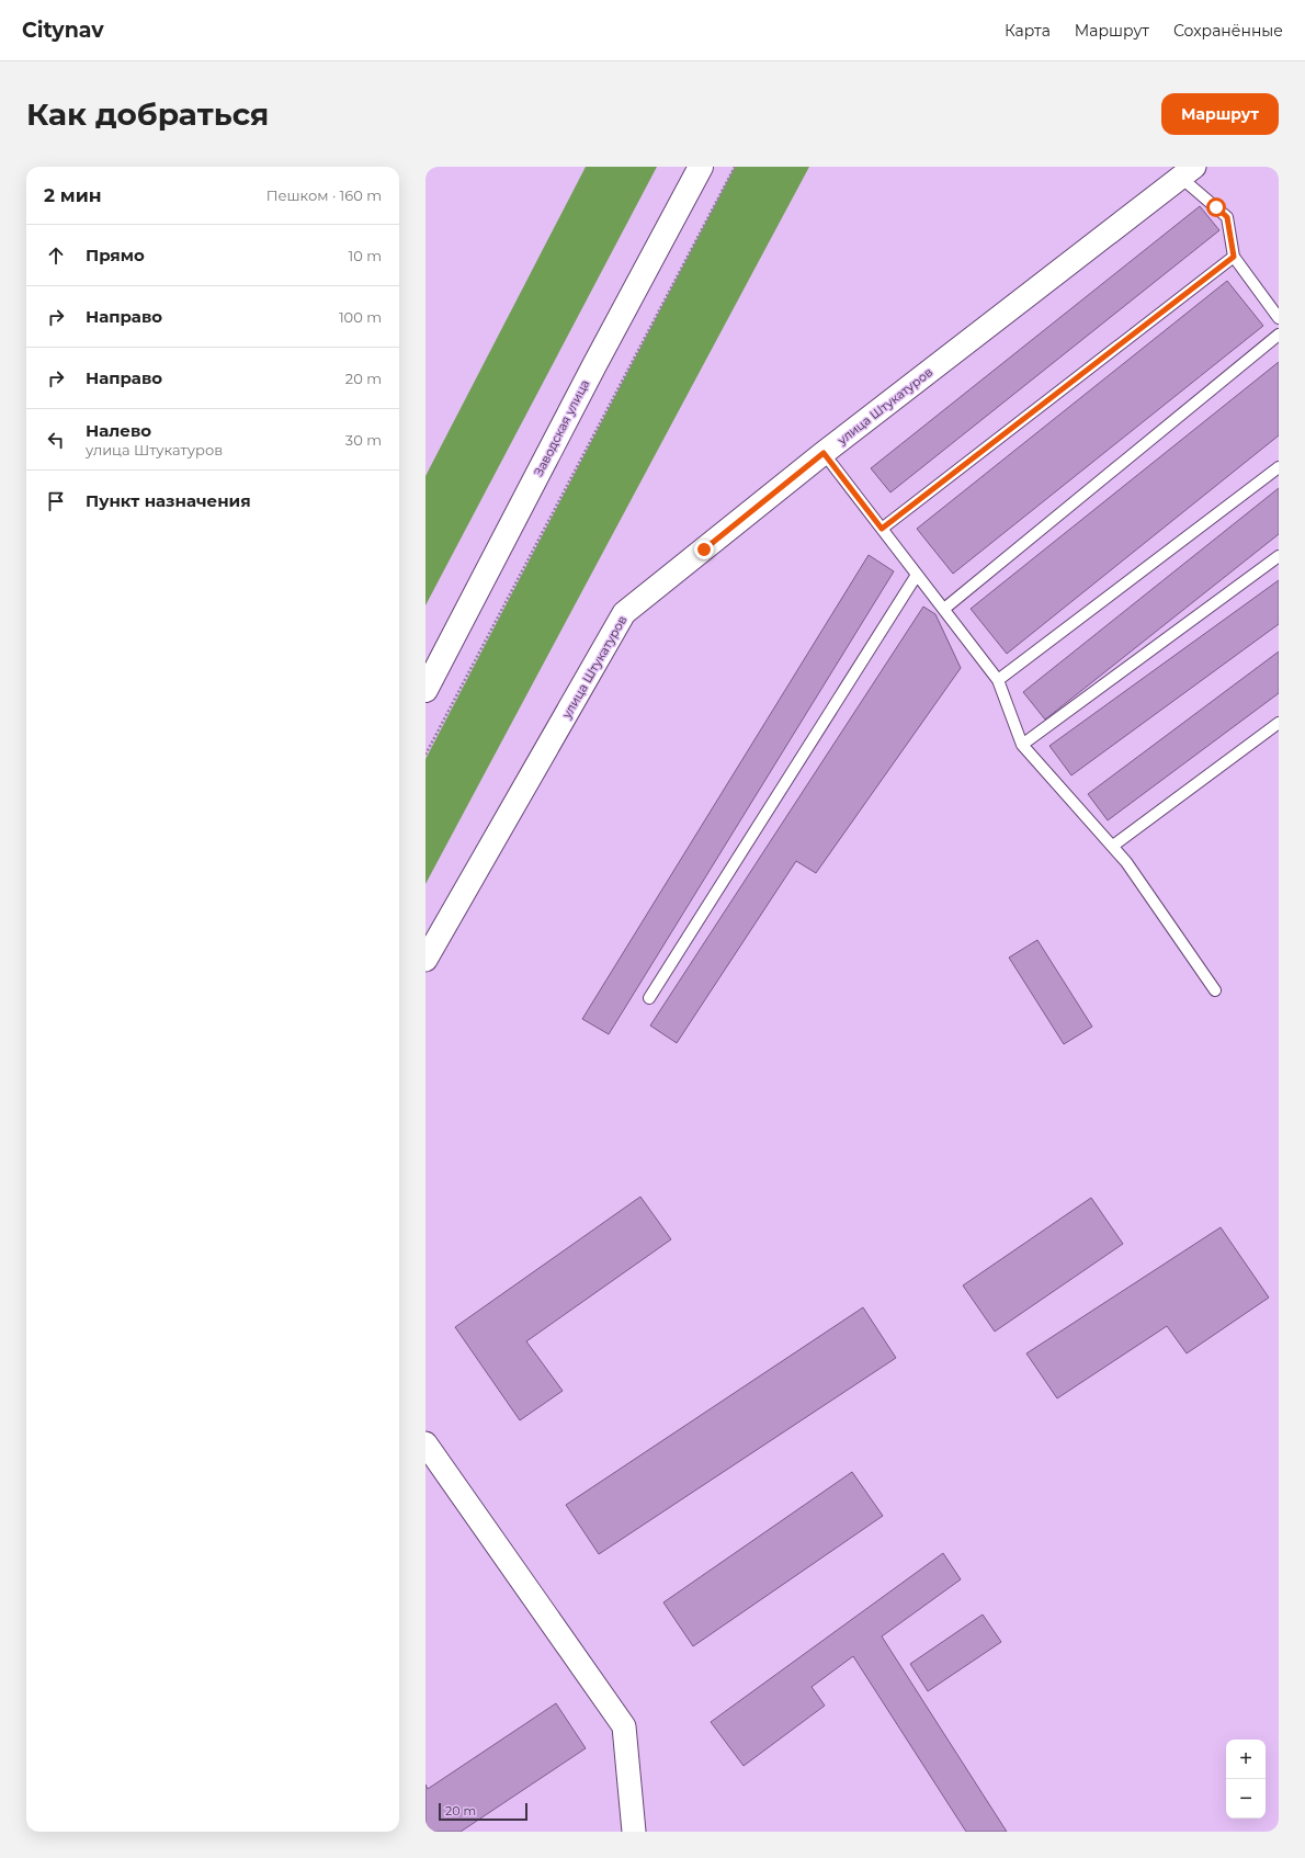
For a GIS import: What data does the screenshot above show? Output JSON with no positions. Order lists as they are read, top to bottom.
{
  "streets": {
    "street": ["улица Штукатуров", "Заводская улица"]
  },
  "scale_bar": "20 m",
  "page": {
    "header": "Citynav",
    "nav": ["Карта", "Маршрут", "Сохранённые"],
    "buttons": "Маршрут",
    "title": "Как добраться",
    "heading": ["2 мин", "Пешком · 160 m"],
    "list": [
      ["Прямо", "10 m"],
      ["Направо", "100 m"],
      ["Направо", "20 m"],
      ["Налево", "улица Штукатуров", "30 m"],
      "Пункт назначения"
    ],
    "map_buttons": ["+", "−"],
    "scale": "20 m"
  }
}
